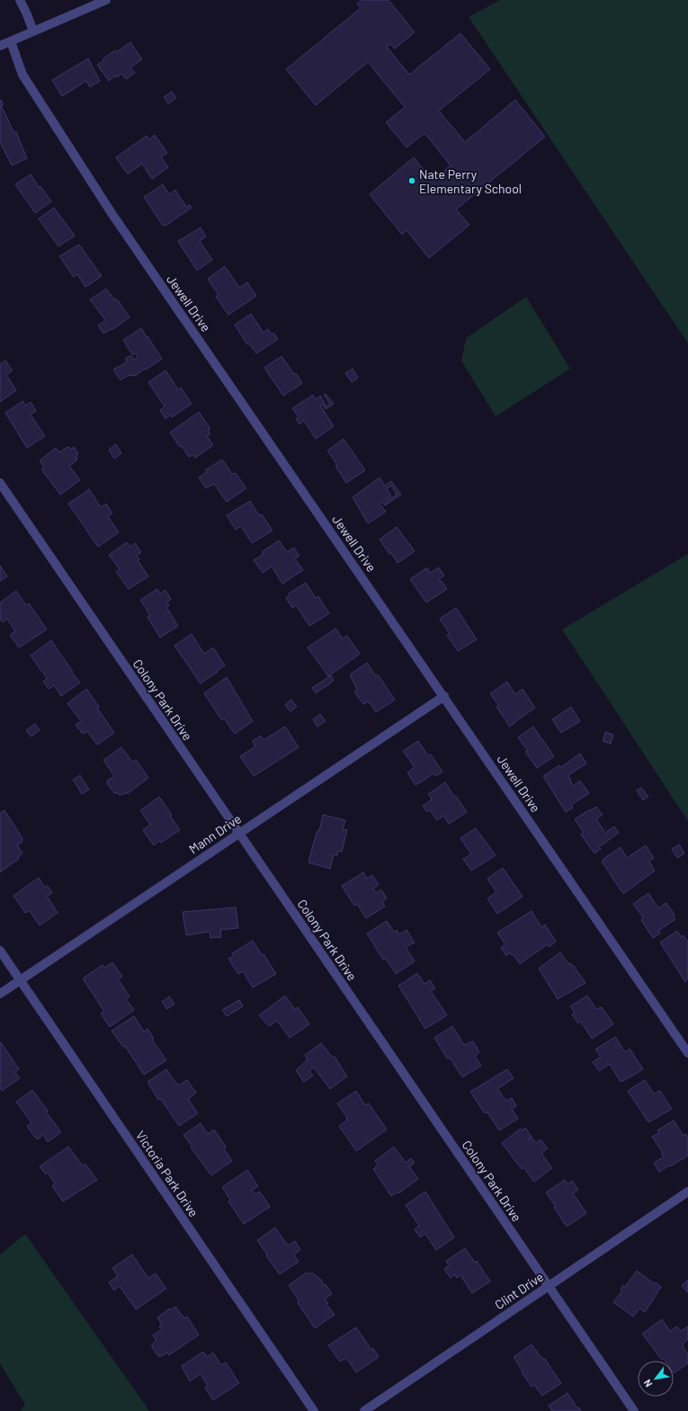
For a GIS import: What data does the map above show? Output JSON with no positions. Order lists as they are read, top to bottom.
{
  "streets": {
    "street": [
      "Jewell Drive",
      "Colony Park Drive",
      "Mann Drive",
      "Victoria Park Drive",
      "Clint Drive"
    ]
  },
  "crossings": [
    ["Jewell Drive", "Mann Drive"],
    ["Colony Park Drive", "Mann Drive"],
    ["Colony Park Drive", "Clint Drive"],
    ["Mann Drive", "Victoria Park Drive"]
  ],
  "places": ["Nate Perry Elementary School"],
  "north": "bottom left"
}
